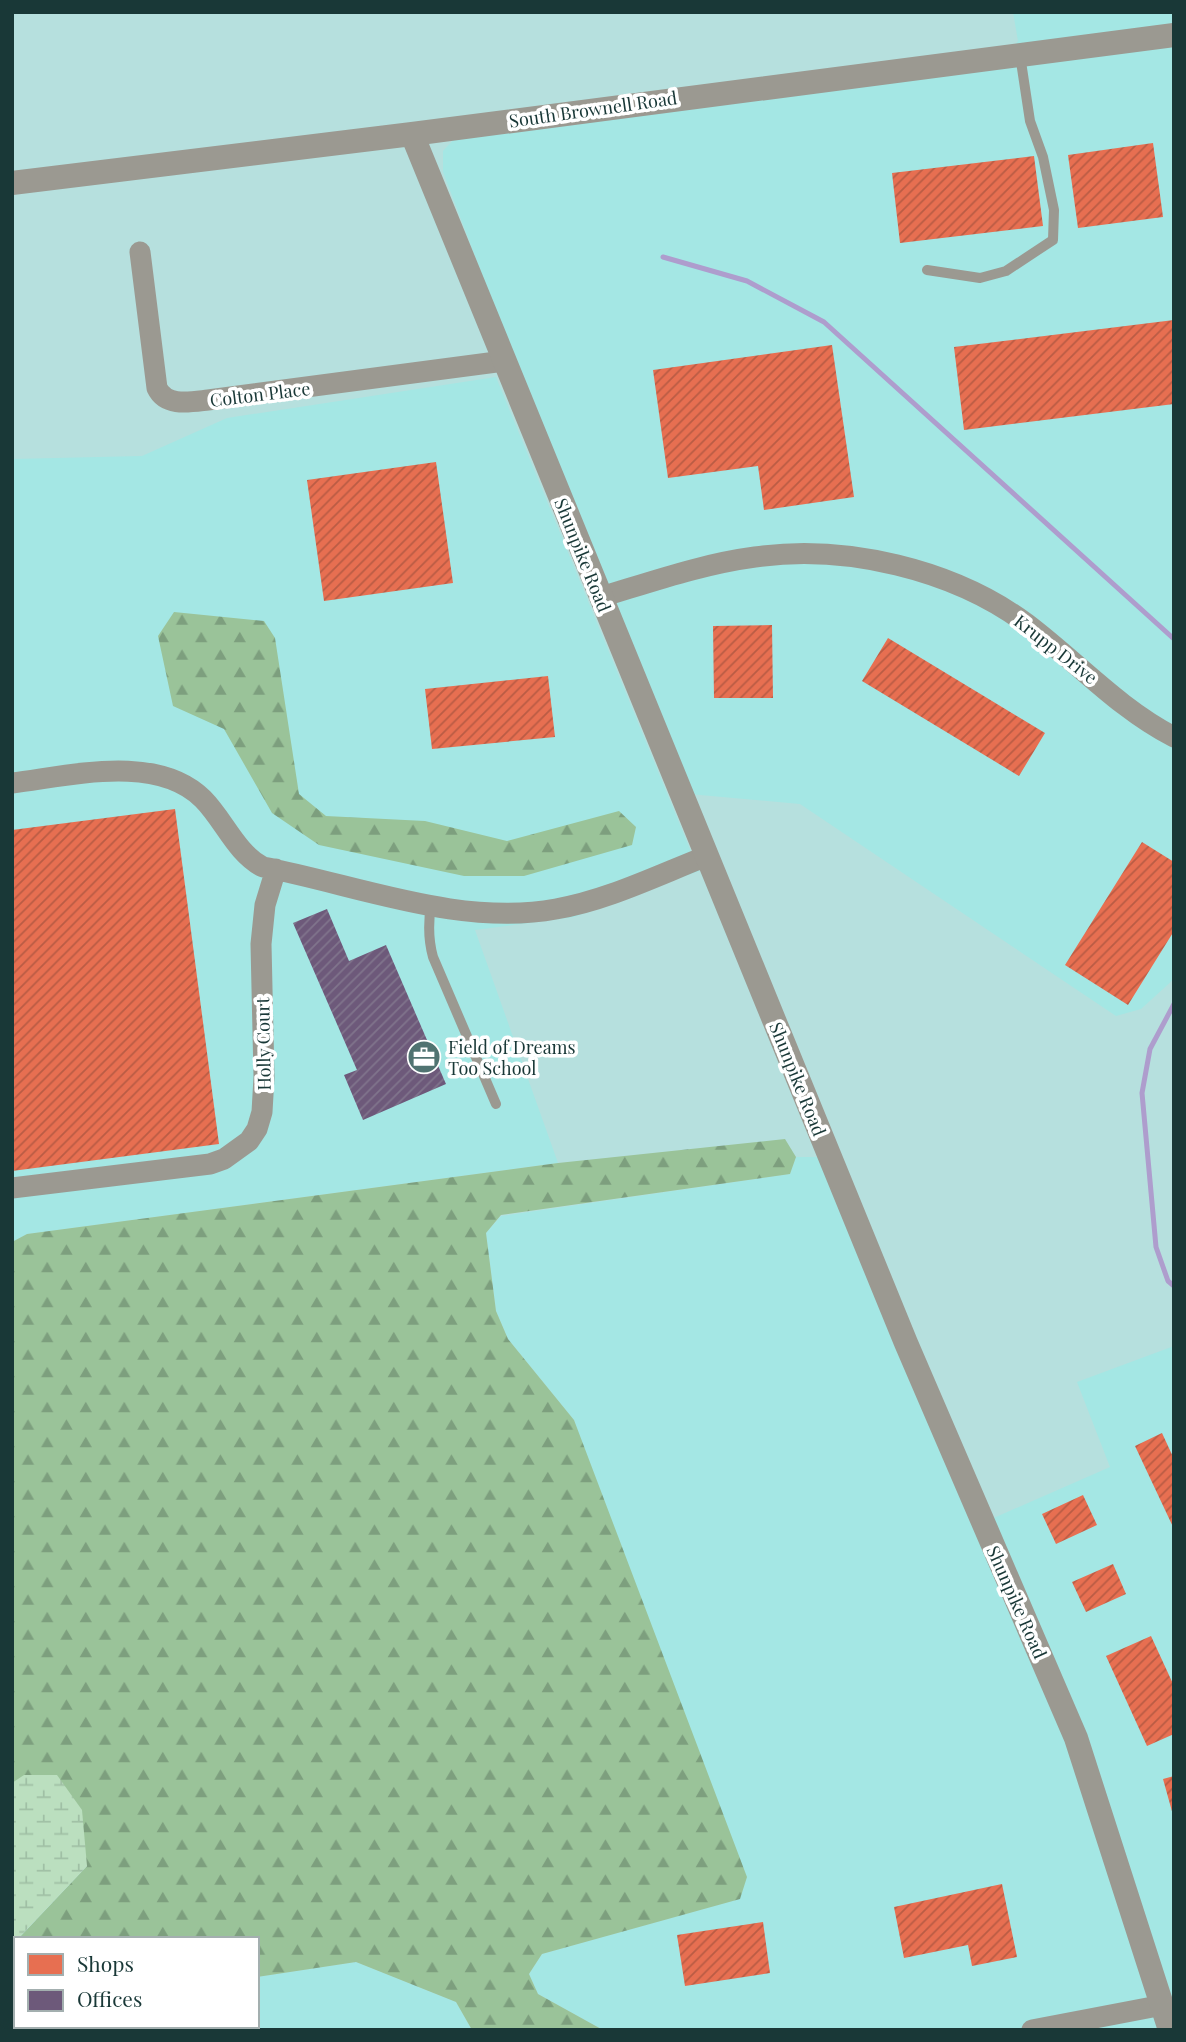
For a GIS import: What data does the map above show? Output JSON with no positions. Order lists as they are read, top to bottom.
{
  "streets": {
    "street": [
      "South Brownell Road",
      "Colton Place",
      "Shunpike Road",
      "Krupp Drive",
      "Holly Court"
    ]
  },
  "crossings": [
    ["South Brownell Road", "Shunpike Road"],
    ["Colton Place", "Shunpike Road"],
    ["Shunpike Road", "Krupp Drive"]
  ],
  "places": {
    "office": ["Field of Dreams Too School"]
  },
  "legend": ["Shops", "Offices"]
}
